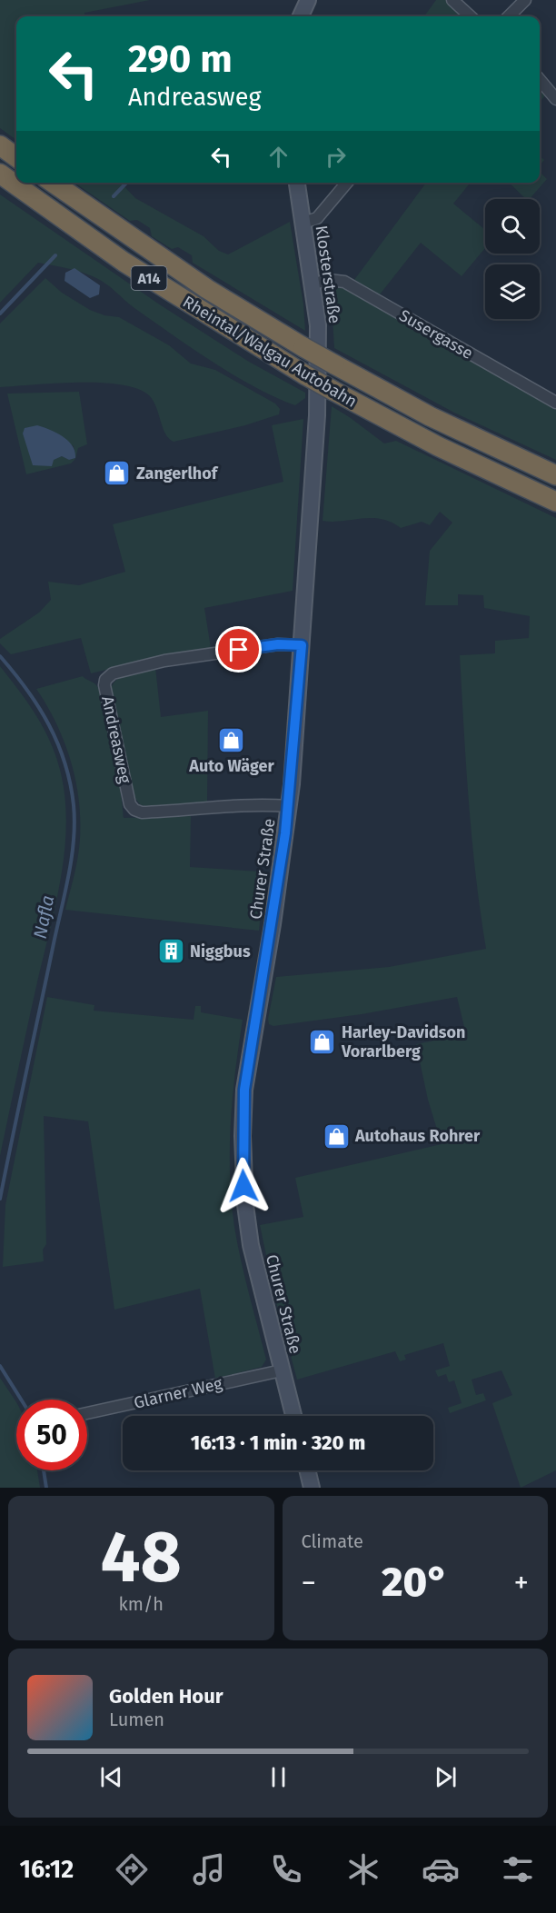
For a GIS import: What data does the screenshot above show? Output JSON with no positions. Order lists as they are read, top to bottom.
{
  "streets": {
    "highway": ["A14", "Rheintal/Walgau Autobahn"],
    "main road": ["Klosterstraße", "Churer Straße"],
    "street": ["Susergasse", "Andreasweg", "Glarner Weg"]
  },
  "crossings": [
    ["Klosterstraße", "Susergasse"],
    ["Klosterstraße", "Rheintal/Walgau Autobahn"],
    ["Klosterstraße", "Churer Straße"],
    ["Rheintal/Walgau Autobahn", "Churer Straße"],
    ["Andreasweg", "Churer Straße"],
    ["Churer Straße", "Glarner Weg"]
  ],
  "water": ["Nafla"],
  "places": {
    "shop": [
      "Zangerlhof",
      "Auto Wäger",
      "Harley-Davidson Vorarlberg",
      "Autohaus Rohrer"
    ],
    "building": ["Niggbus"]
  },
  "page": {
    "turn": ["290 m", "Andreasweg"],
    "limit": "50",
    "trip": "16:13 · 1 min · 320 m",
    "tile": [
      ["48", "km/h"],
      "Climate"
    ],
    "heat": ["−", "20°", "+"],
    "song": ["Golden Hour", "Lumen"],
    "tabs": "16:12"
  }
}
